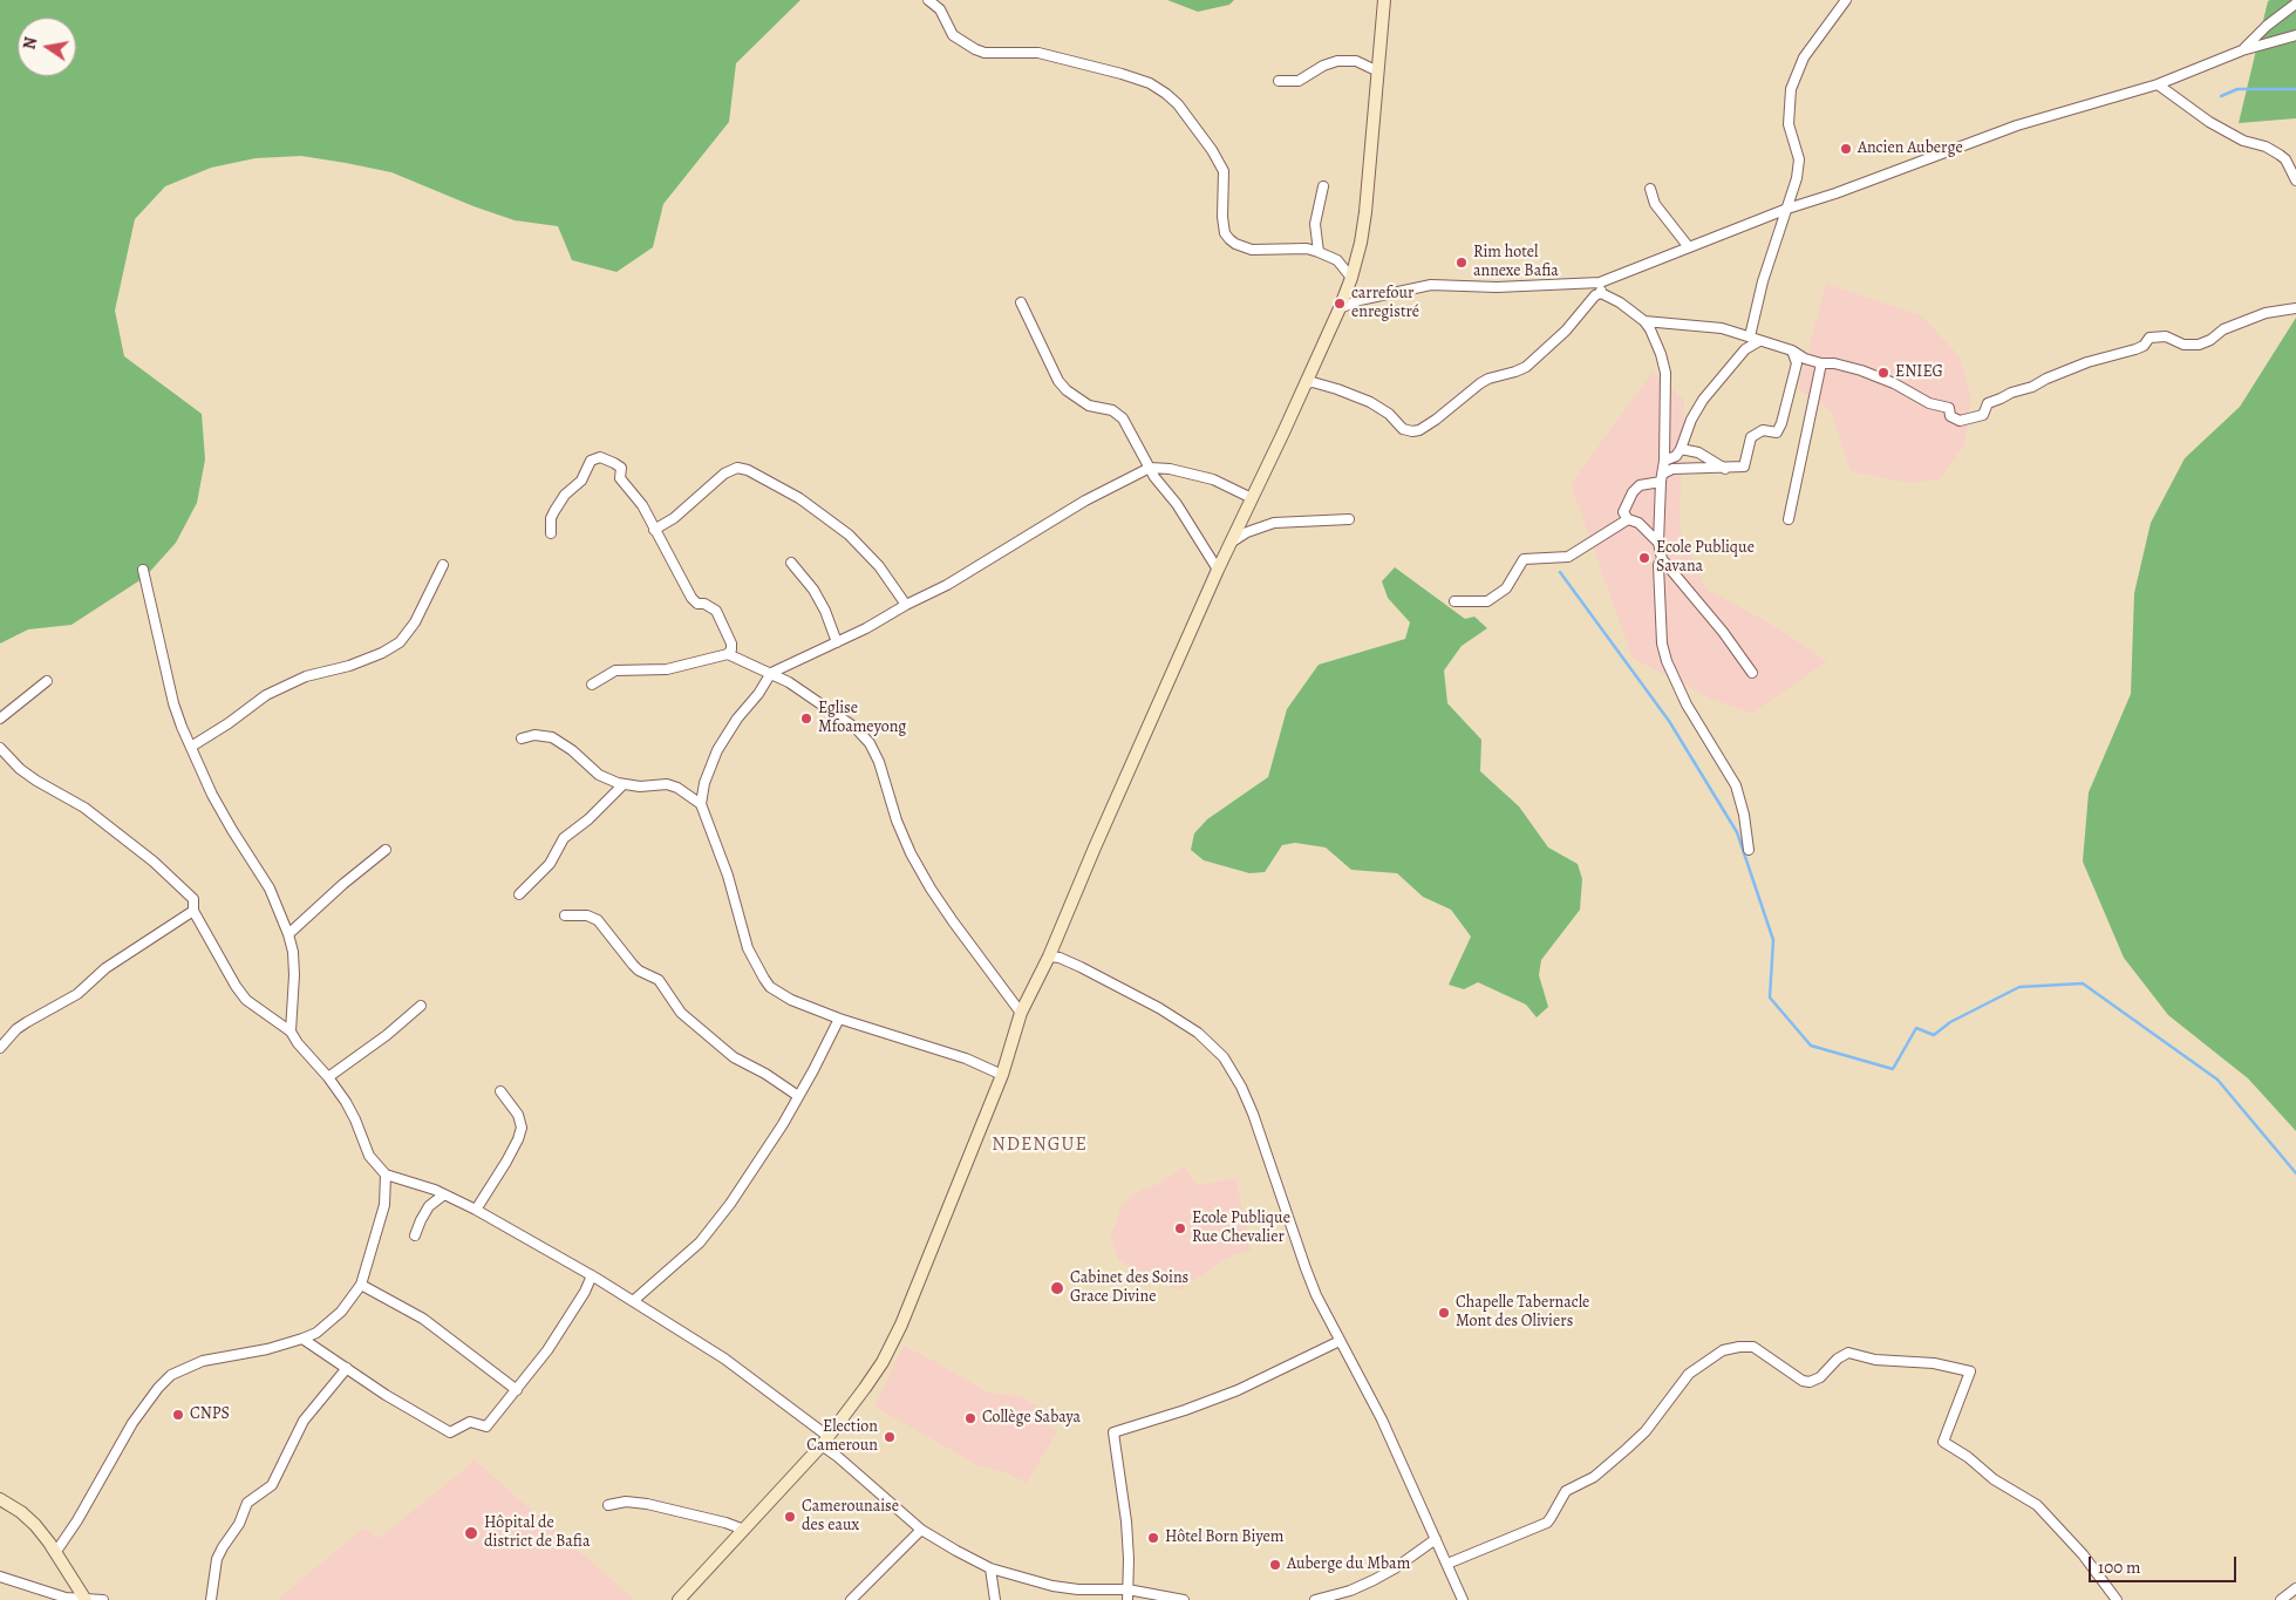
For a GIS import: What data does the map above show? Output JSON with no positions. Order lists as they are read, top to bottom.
{
  "districts": ["NDENGUE"],
  "places": [
    "Ancien Auberge",
    "Rim hotel annexe Bafia",
    "carrefour enregistré",
    "ENIEG",
    "Ecole Publique Savana",
    "Eglise Mfoameyong",
    "Ecole Publique Rue Chevalier",
    "Cabinet des Soins Grace Divine",
    "Chapelle Tabernacle Mont des Oliviers",
    "CNPS",
    "Collège Sabaya",
    "Election Cameroun",
    "Camerounaise des eaux",
    "Hôpital de district de Bafia",
    "Hôtel Born Biyem",
    "Auberge du Mbam"
  ],
  "scale_bar": "100 m",
  "north": "left"
}
